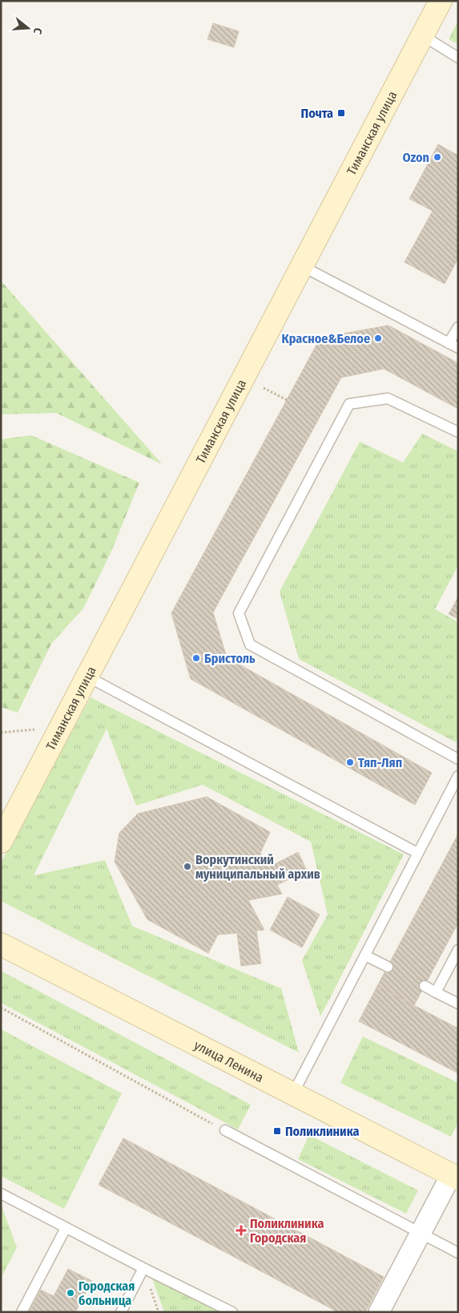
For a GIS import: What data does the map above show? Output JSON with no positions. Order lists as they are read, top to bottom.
{
  "streets": {
    "street": ["Тиманская улица", "улица Ленина"]
  },
  "places": {
    "transit": ["Почта", "Поликлиника"],
    "other": [
      "Ozon",
      "Красное&Белое",
      "Бристоль",
      "Тяп-Ляп",
      "Воркутинский муниципальный архив",
      "Городская больница"
    ],
    "health": ["Поликлиника Городская"]
  },
  "north": "right"
}
